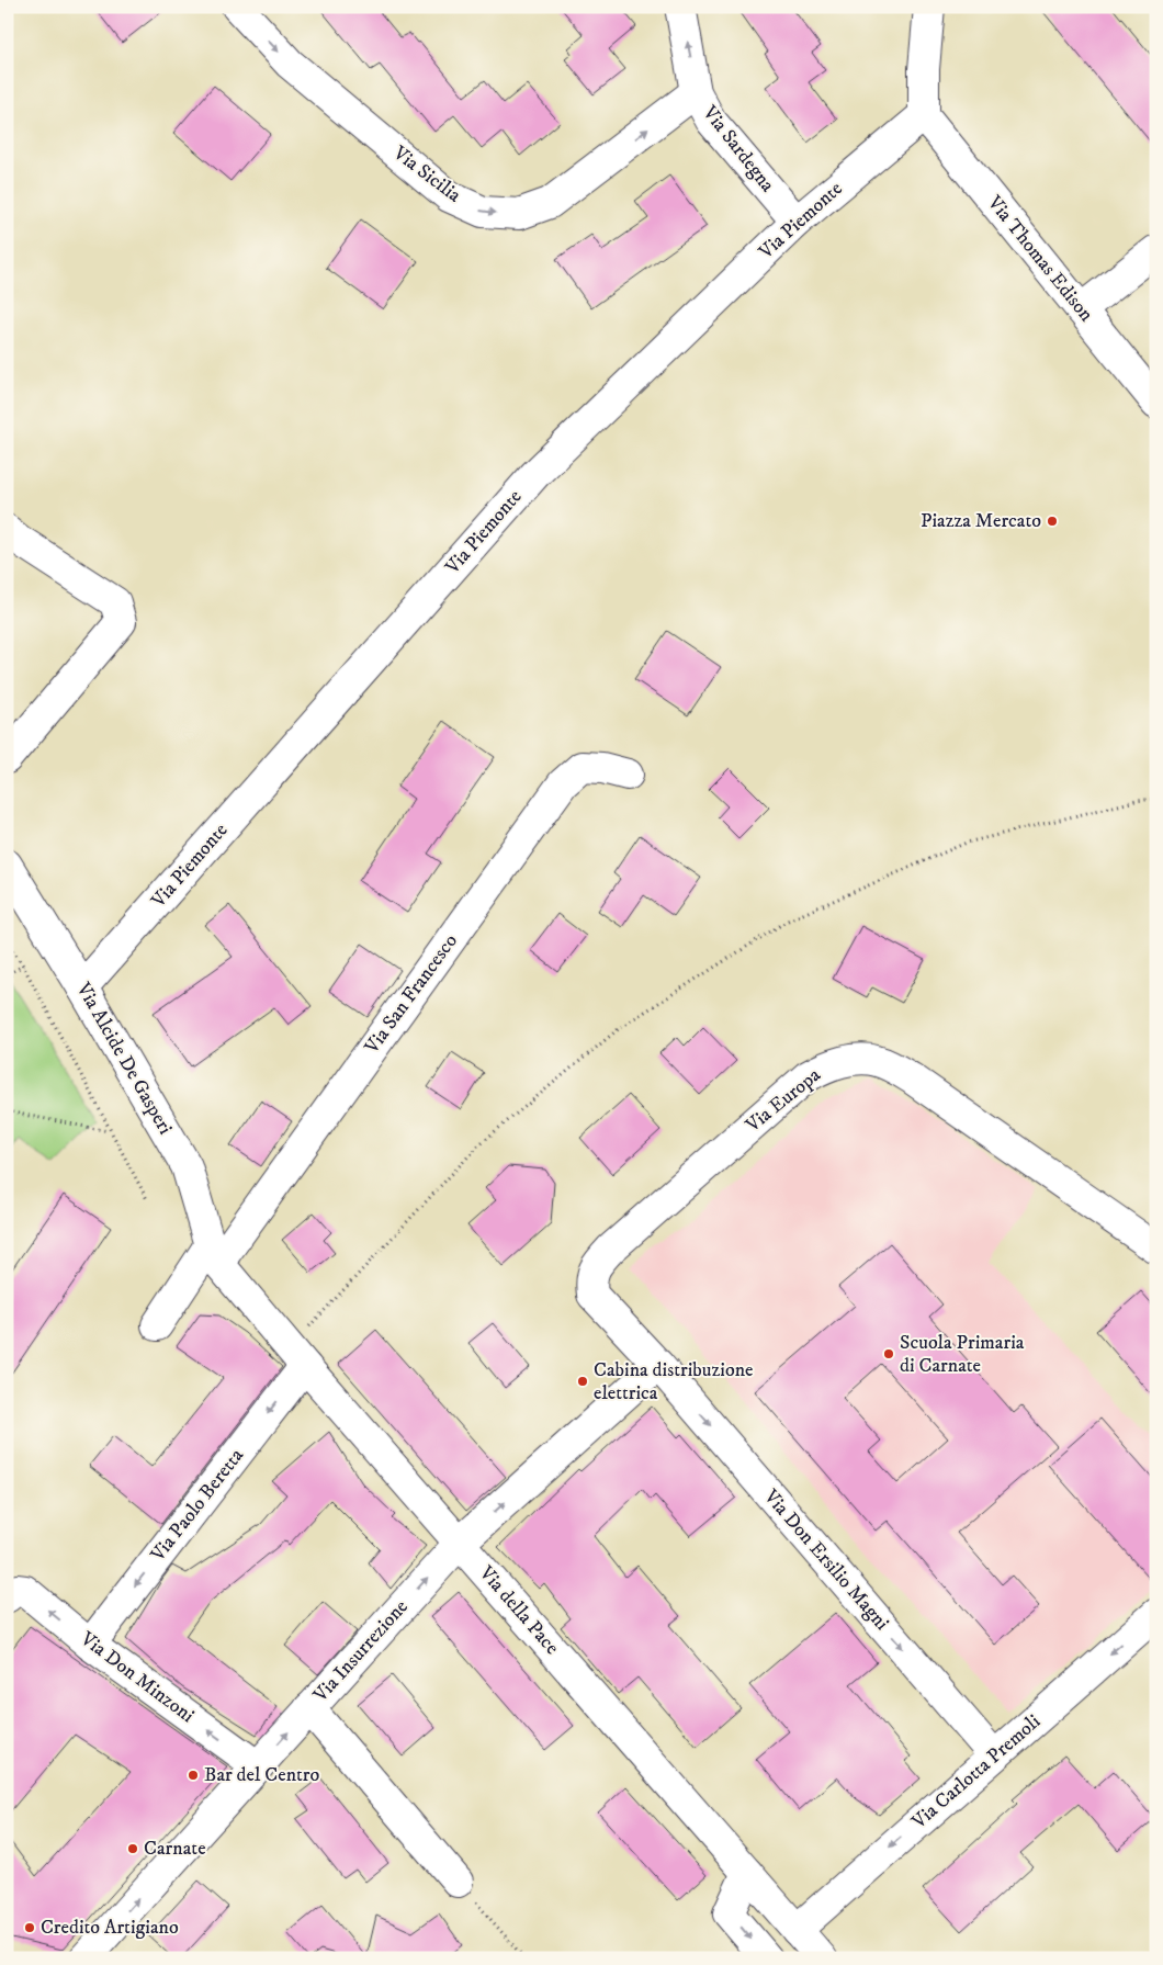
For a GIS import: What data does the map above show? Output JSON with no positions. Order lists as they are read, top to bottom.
{
  "streets": {
    "street": [
      "Via Sardegna",
      "Via Sicilia",
      "Via Piemonte",
      "Via Thomas Edison",
      "Via San Francesco",
      "Via Alcide De Gasperi",
      "Via Europa",
      "Via Paolo Beretta",
      "Via Don Ersilio Magni",
      "Via della Pace",
      "Via Insurrezione",
      "Via Don Minzoni",
      "Via Carlotta Premoli"
    ]
  },
  "crossings": [
    ["Via Sardegna", "Via Sicilia"],
    ["Via Sardegna", "Via Piemonte"],
    ["Via Piemonte", "Via Thomas Edison"],
    ["Via Piemonte", "Via Alcide De Gasperi"],
    ["Via San Francesco", "Via Alcide De Gasperi"],
    ["Via San Francesco", "Via della Pace"],
    ["Via Alcide De Gasperi", "Via della Pace"],
    ["Via Europa", "Via Don Ersilio Magni"],
    ["Via Europa", "Via Insurrezione"],
    ["Via Paolo Beretta", "Via della Pace"],
    ["Via Paolo Beretta", "Via Don Minzoni"],
    ["Via Don Ersilio Magni", "Via Insurrezione"],
    ["Via Don Ersilio Magni", "Via Carlotta Premoli"],
    ["Via della Pace", "Via Insurrezione"],
    ["Via della Pace", "Via Carlotta Premoli"],
    ["Via Insurrezione", "Via Don Minzoni"]
  ],
  "one_way": [
    "Via Sicilia",
    "Via Paolo Beretta",
    "Via Don Ersilio Magni",
    "Via Insurrezione",
    "Via Don Minzoni",
    "Via Carlotta Premoli"
  ],
  "places": [
    "Piazza Mercato",
    "Scuola Primaria di Carnate",
    "Cabina distribuzione elettrica",
    "Bar del Centro",
    "Carnate",
    "Credito Artigiano"
  ]
}
